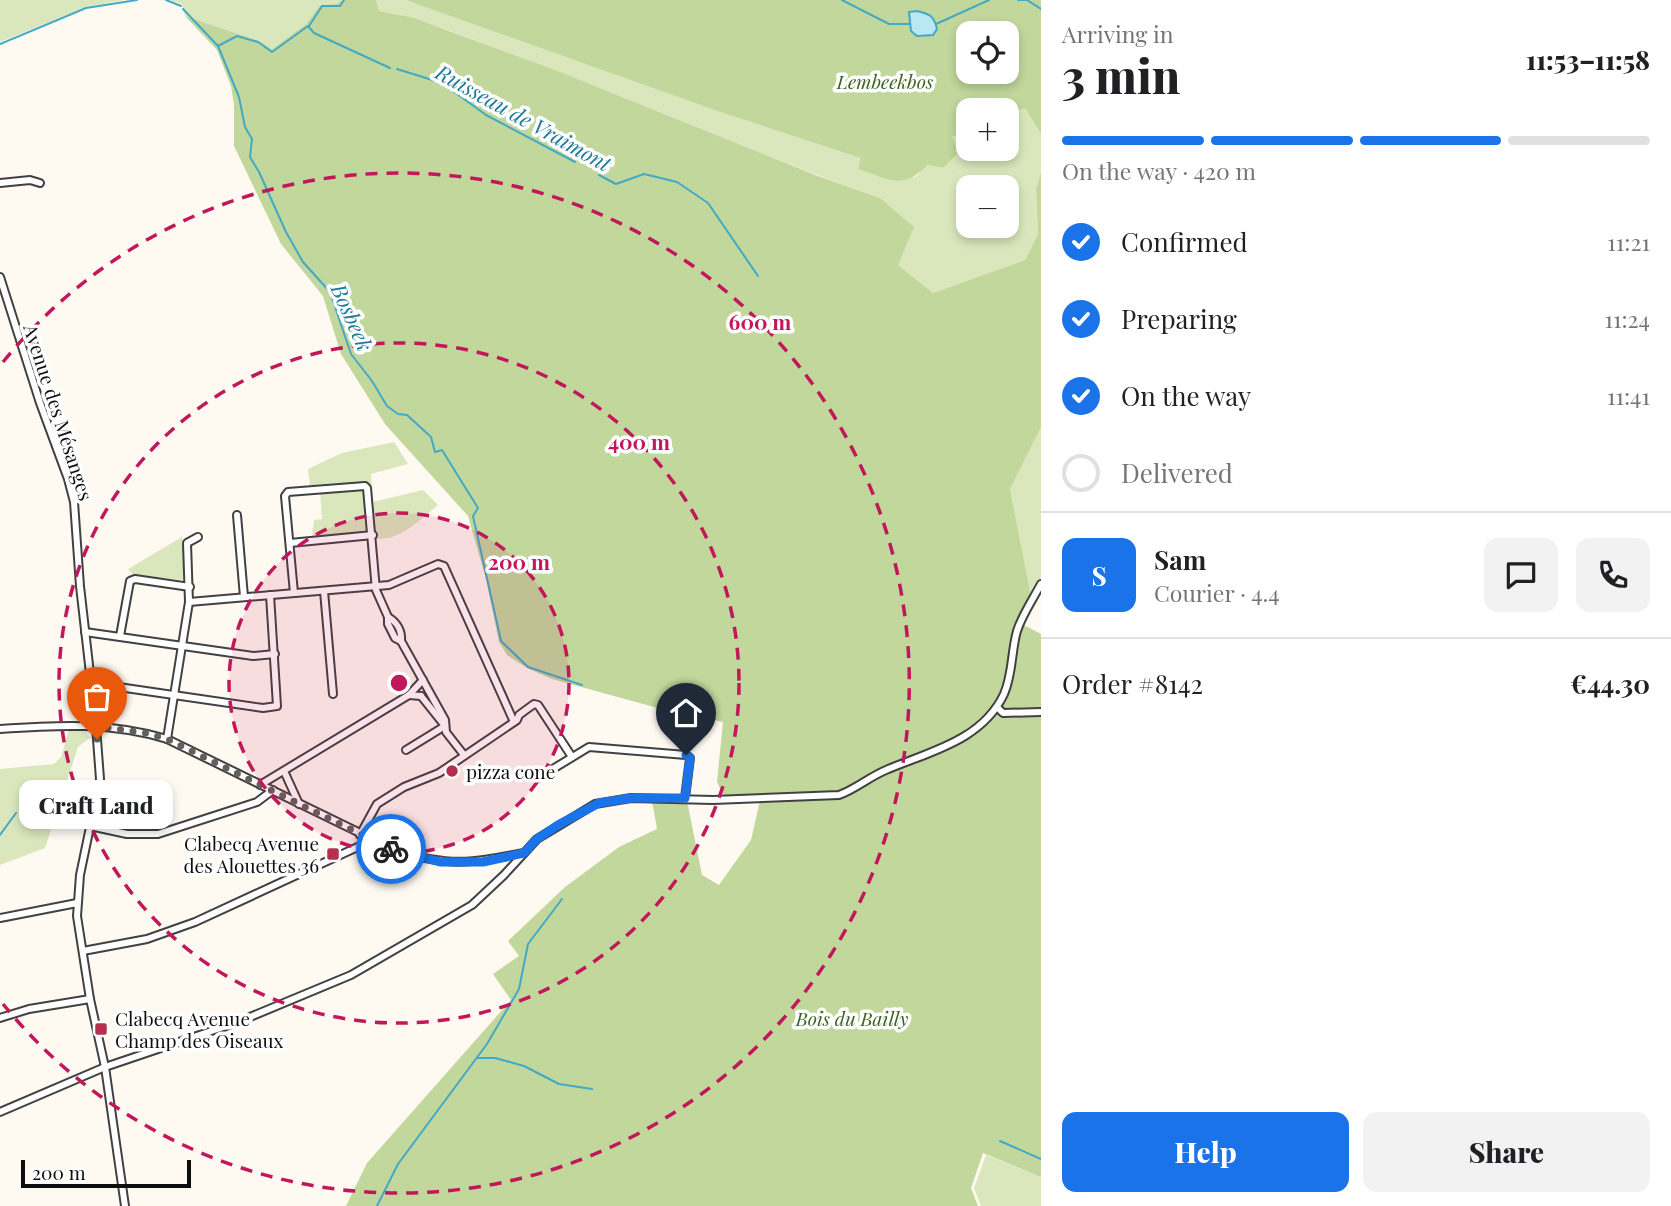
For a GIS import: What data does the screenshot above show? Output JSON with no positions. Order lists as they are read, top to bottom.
{
  "streets": {
    "street": ["Avenue des Mésanges"]
  },
  "water": ["Ruisseau de Vraimont", "Bosbeek"],
  "parks": ["Lembeekbos", "Bois du Bailly"],
  "places": {
    "other": ["Craft Land", "pizza cone"],
    "transit": ["Clabecq Avenue des Alouettes 36", "Clabecq Avenue Champ des Oiseaux"]
  },
  "scale_bar": "200 m",
  "page": {
    "heading": ["3 min", "Arriving in", "11:53–11:58"],
    "panel": [
      "Sam",
      "Courier · 4.4",
      "Order #8142",
      "€44.30"
    ],
    "map_buttons": ["+", "−"],
    "bar": "On the way · 420 m",
    "list": [
      ["Confirmed", "11:21"],
      ["Preparing", "11:24"],
      ["On the way", "11:41"],
      "Delivered"
    ],
    "round": "S",
    "bubble": "Craft Land",
    "buttons": ["Help", "Share"],
    "scale": "200 m"
  },
  "rings": ["600 m", "400 m", "200 m"]
}
